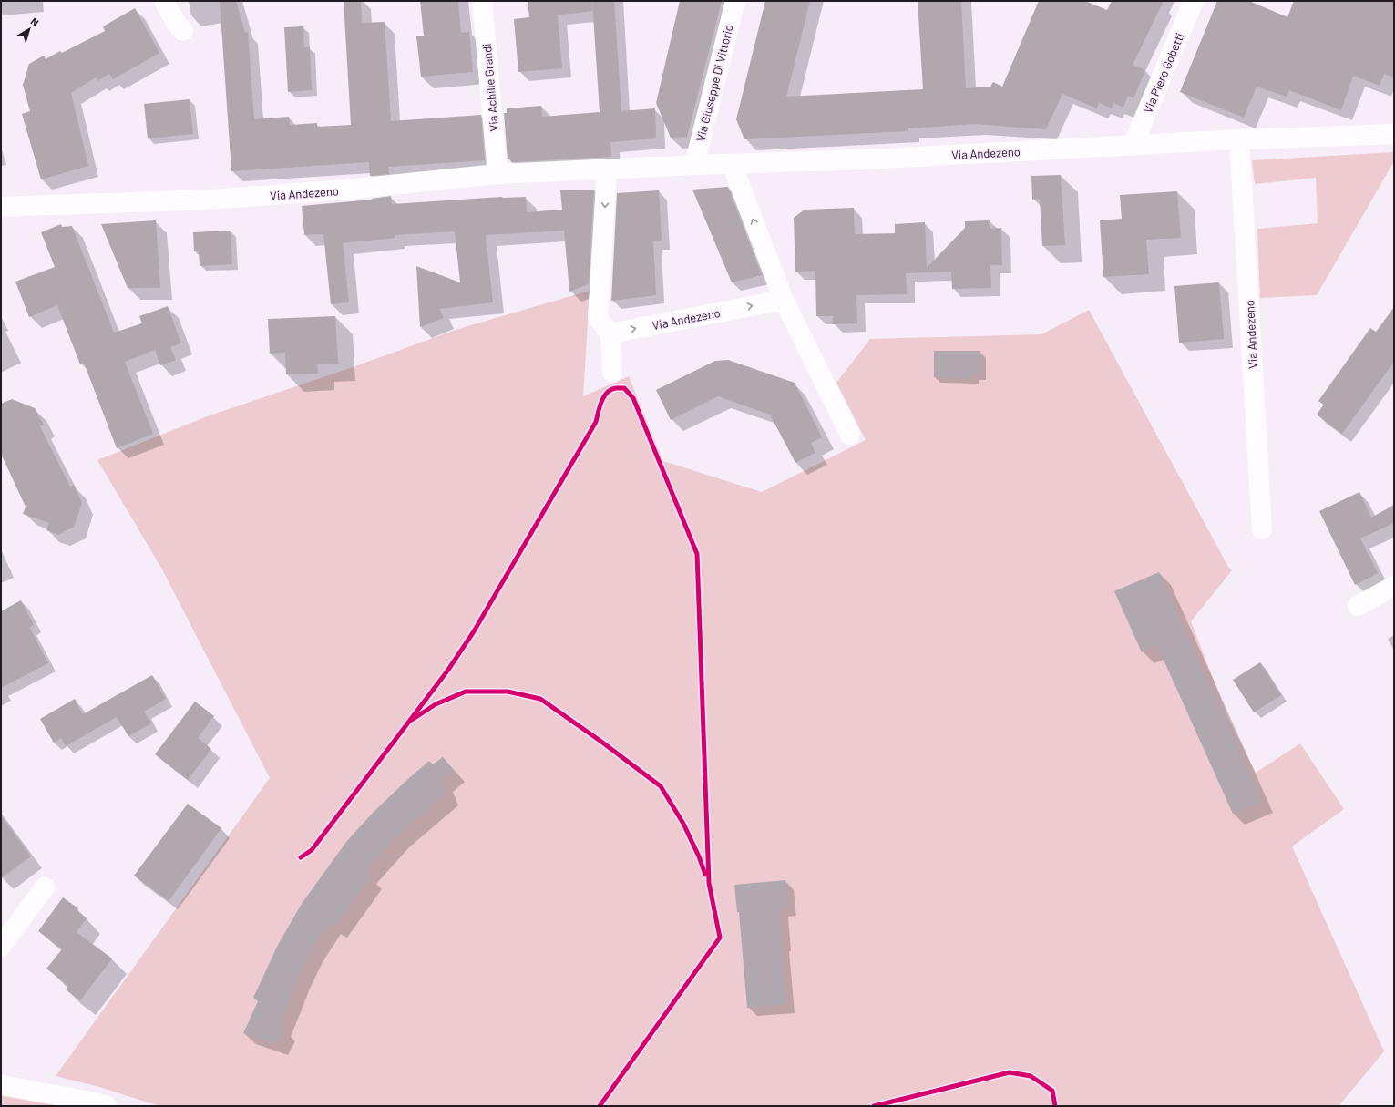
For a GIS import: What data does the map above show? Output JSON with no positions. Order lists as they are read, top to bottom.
{
  "streets": {
    "street": [
      "Via Piero Gobetti",
      "Via Giuseppe Di Vittorio",
      "Via Achille Grandi",
      "Via Andezeno"
    ]
  },
  "crossings": [
    ["Via Piero Gobetti", "Via Andezeno"],
    ["Via Giuseppe Di Vittorio", "Via Andezeno"],
    ["Via Achille Grandi", "Via Andezeno"]
  ],
  "north": "top right"
}
